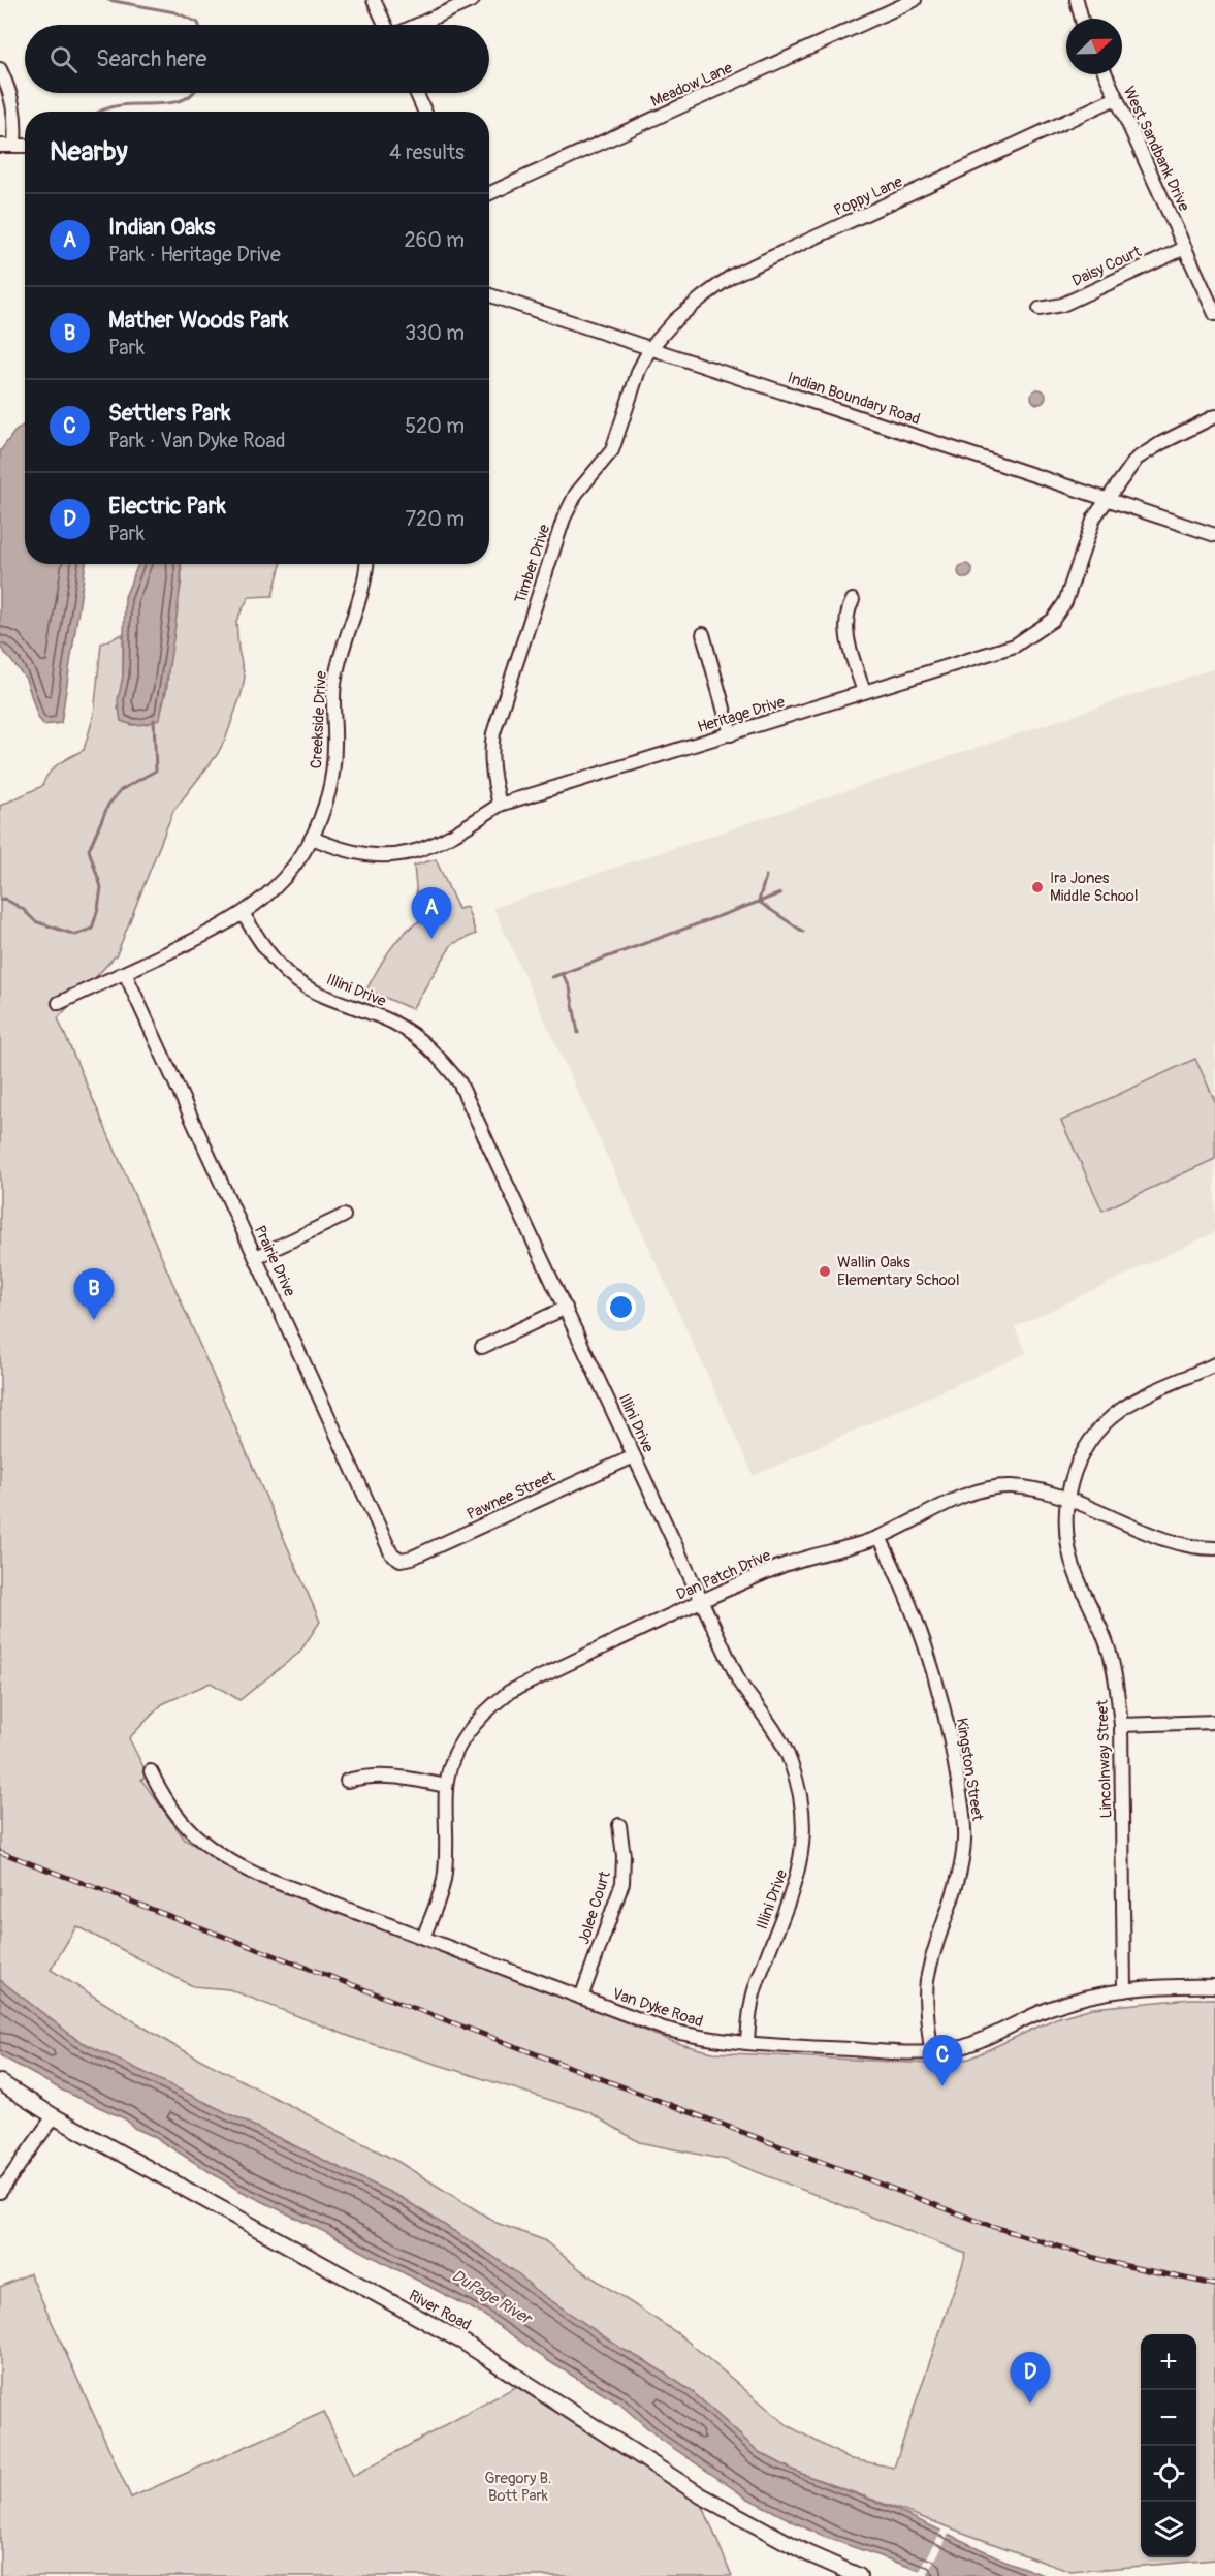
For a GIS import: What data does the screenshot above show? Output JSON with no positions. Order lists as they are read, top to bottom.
{
  "streets": {
    "street": [
      "Meadow Lane",
      "West Sandbank Drive",
      "Poppy Lane",
      "Daisy Court",
      "Indian Boundary Road",
      "Timber Drive",
      "Heritage Drive",
      "Creekside Drive",
      "Illini Drive",
      "Prairie Drive",
      "Pawnee Street",
      "Dan Patch Drive",
      "Lincolnway Street",
      "Kingston Street",
      "Jolee Court",
      "Van Dyke Road",
      "River Road"
    ]
  },
  "crossings": [
    ["West Sandbank Drive", "Poppy Lane"],
    ["West Sandbank Drive", "Daisy Court"],
    ["Poppy Lane", "Indian Boundary Road"],
    ["Poppy Lane", "Timber Drive"],
    ["Indian Boundary Road", "Timber Drive"],
    ["Indian Boundary Road", "Heritage Drive"],
    ["Timber Drive", "Heritage Drive"],
    ["Heritage Drive", "Creekside Drive"],
    ["Creekside Drive", "Illini Drive"],
    ["Creekside Drive", "Prairie Drive"],
    ["Illini Drive", "Pawnee Street"],
    ["Illini Drive", "Dan Patch Drive"],
    ["Illini Drive", "Van Dyke Road"],
    ["Prairie Drive", "Pawnee Street"],
    ["Dan Patch Drive", "Lincolnway Street"],
    ["Dan Patch Drive", "Kingston Street"],
    ["Dan Patch Drive", "Van Dyke Road"],
    ["Lincolnway Street", "Van Dyke Road"],
    ["Kingston Street", "Van Dyke Road"],
    ["Jolee Court", "Van Dyke Road"]
  ],
  "water": ["DuPage River"],
  "parks": ["Gregory B. Bott Park"],
  "places": ["Ira Jones Middle School", "Wallin Oaks Elementary School"],
  "north": "top right",
  "page": {
    "search": "Search here",
    "heading": ["Nearby", "4 results"],
    "list": [
      {
        "mark": "A",
        "name": "Indian Oaks",
        "note": "Park · Heritage Drive",
        "value": "260 m"
      },
      {
        "mark": "B",
        "name": "Mather Woods Park",
        "note": "Park",
        "value": "330 m"
      },
      {
        "mark": "C",
        "name": "Settlers Park",
        "note": "Park · Van Dyke Road",
        "value": "520 m"
      },
      {
        "mark": "D",
        "name": "Electric Park",
        "note": "Park",
        "value": "720 m"
      }
    ],
    "pins": [
      "A",
      "B",
      "C",
      "D"
    ],
    "map_buttons": ["+", "−"]
  }
}
